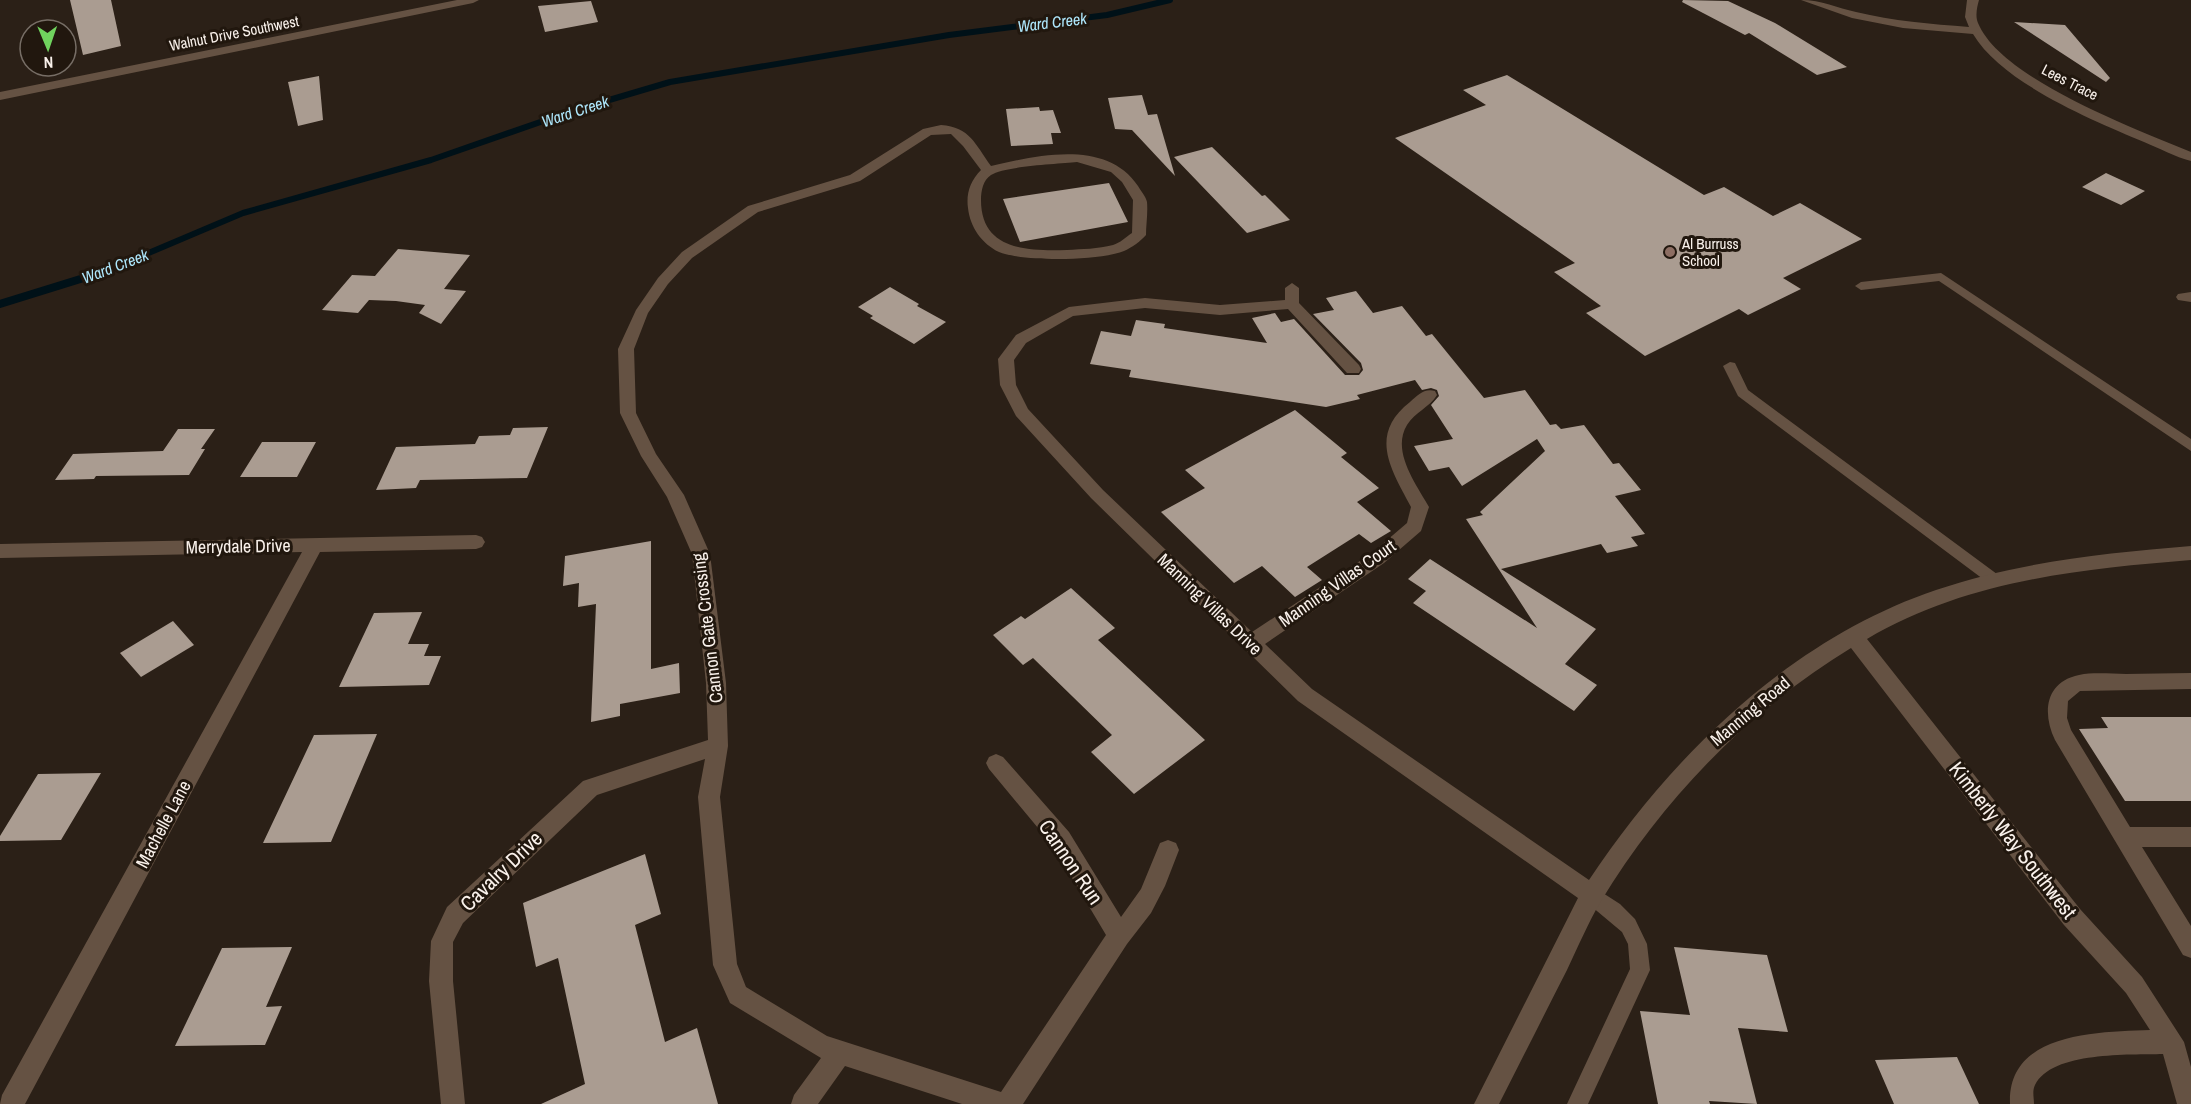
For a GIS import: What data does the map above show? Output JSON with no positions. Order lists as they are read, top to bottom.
{
  "streets": {
    "street": [
      "Walnut Drive Southwest",
      "Lees Trace",
      "Merrydale Drive",
      "Manning Villas Court",
      "Manning Villas Drive",
      "Cannon Gate Crossing",
      "Manning Road",
      "Machelle Lane",
      "Kimberly Way Southwest",
      "Cannon Run",
      "Cavalry Drive"
    ]
  },
  "crossings": [
    ["Merrydale Drive", "Machelle Lane"],
    ["Manning Villas Court", "Manning Villas Drive"],
    ["Manning Villas Drive", "Manning Road"],
    ["Cannon Gate Crossing", "Cavalry Drive"],
    ["Manning Road", "Kimberly Way Southwest"]
  ],
  "water": ["Ward Creek"],
  "places": ["Al Burruss School"],
  "north": "bottom"
}
